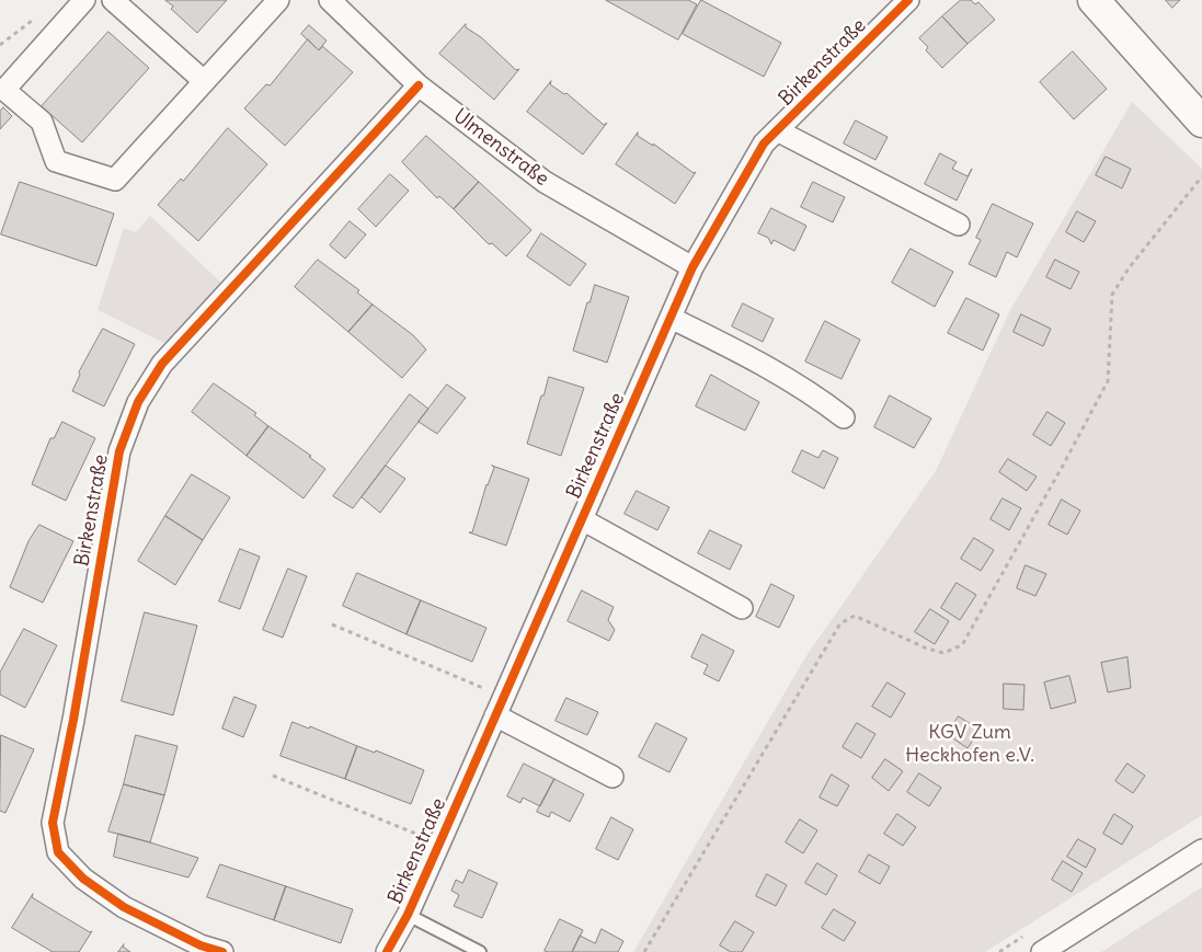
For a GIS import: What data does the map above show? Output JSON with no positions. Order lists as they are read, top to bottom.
{
  "streets": {
    "street": ["Birkenstraße", "Ulmenstraße"]
  },
  "crossings": [
    ["Birkenstraße", "Ulmenstraße"]
  ],
  "parks": ["KGV Zum Heckhofen e.V."]
}
